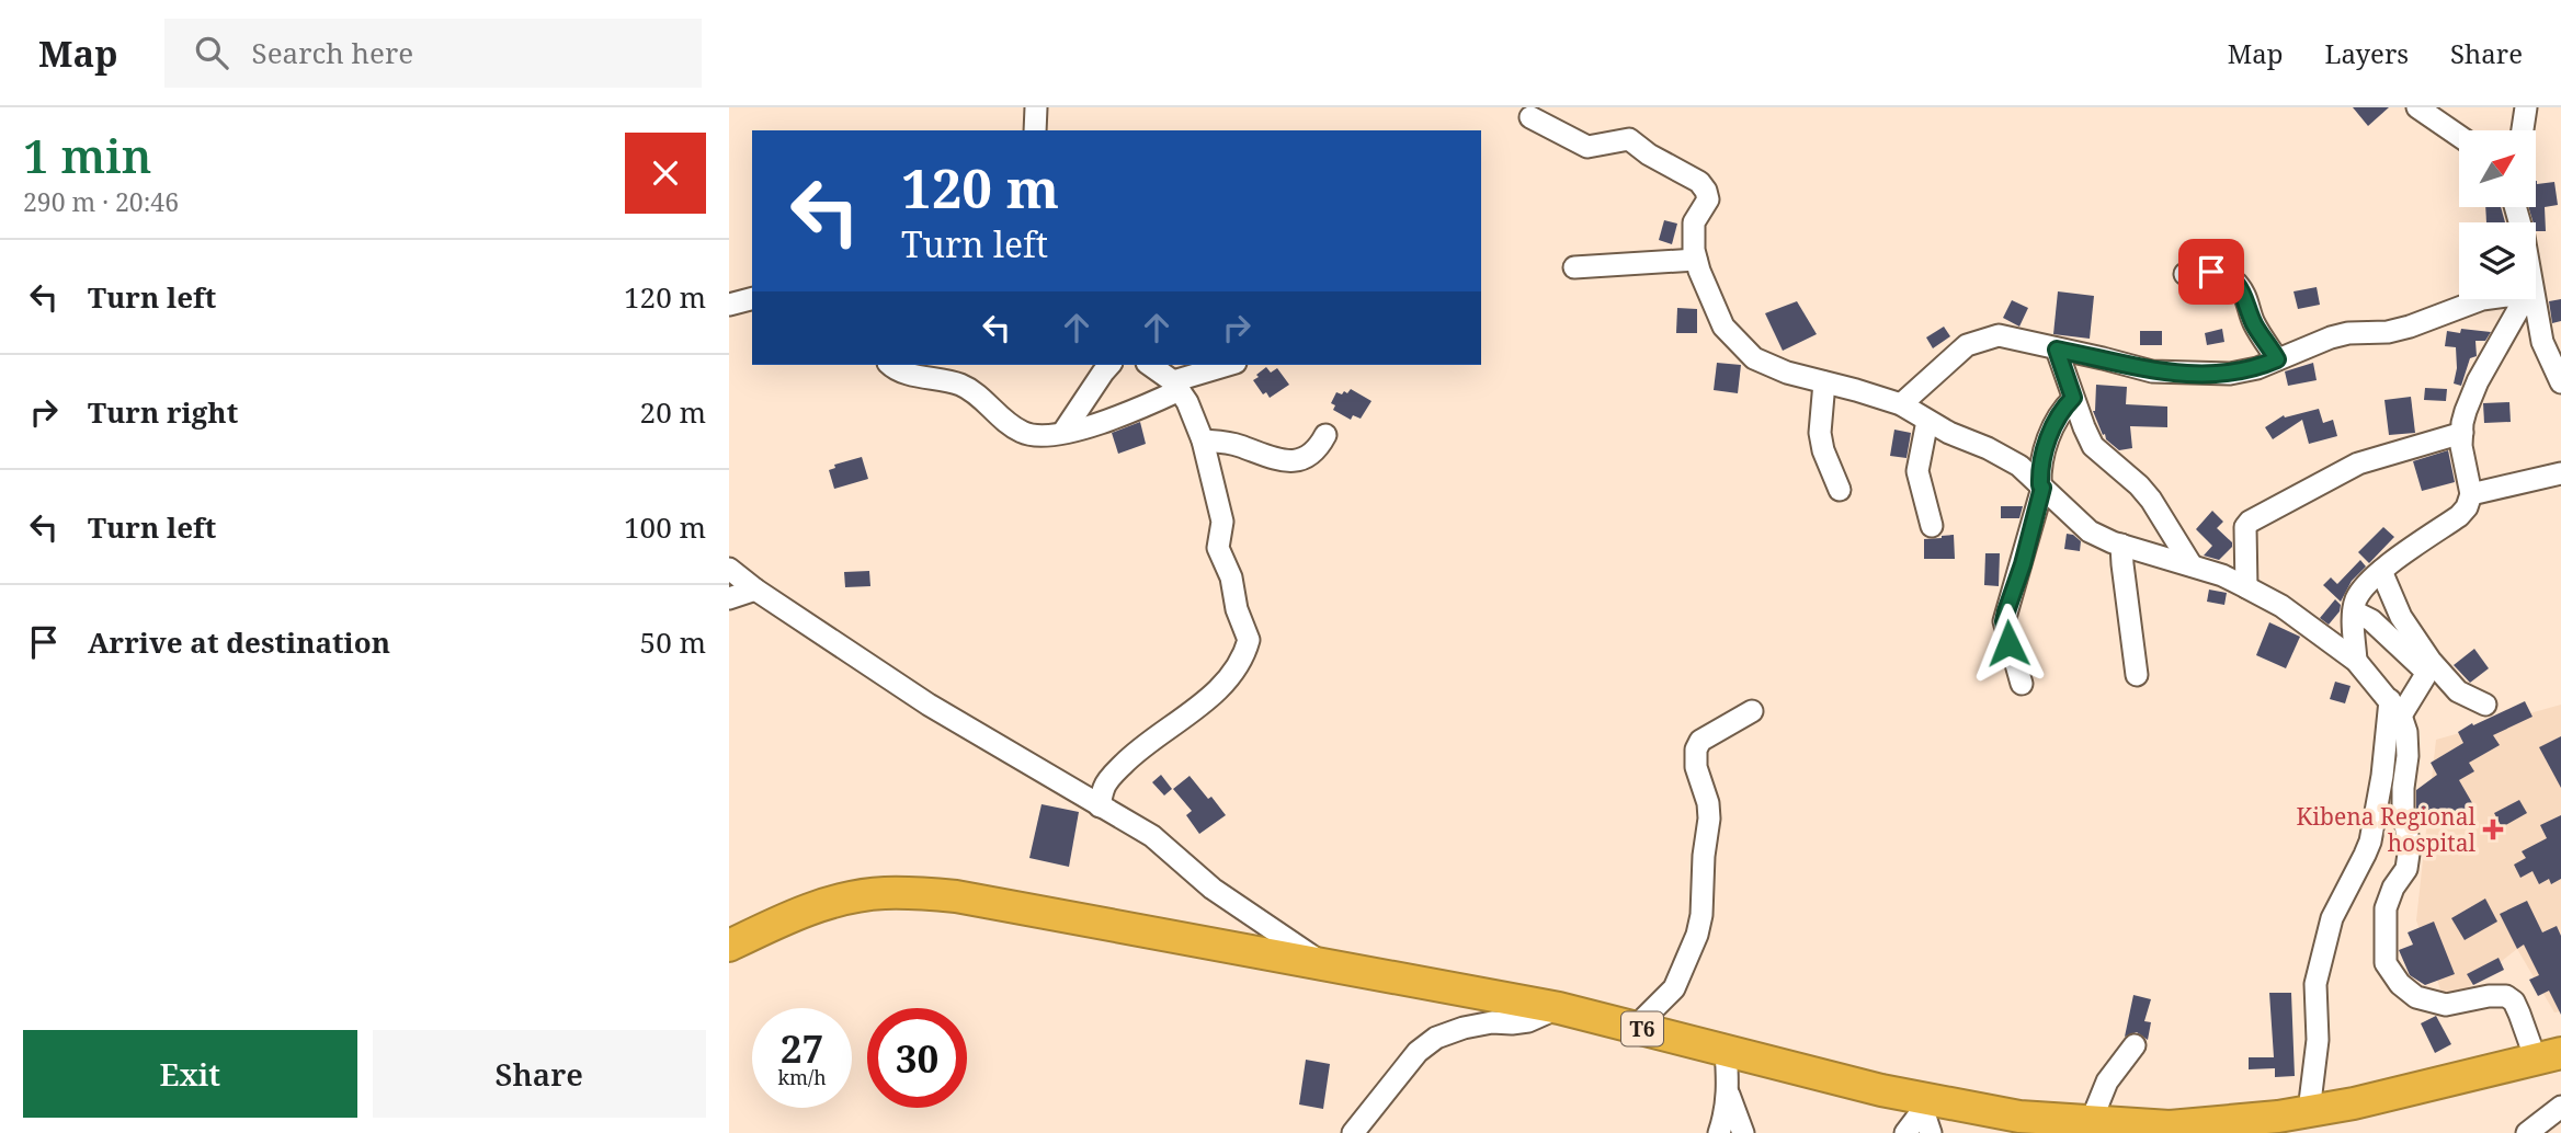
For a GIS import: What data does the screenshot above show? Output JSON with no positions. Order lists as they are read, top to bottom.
{
  "streets": {
    "highway": ["T6"]
  },
  "places": {
    "health": ["Kibena Regional hospital"]
  },
  "north": "top right",
  "page": {
    "header": "Map",
    "search": "Search here",
    "nav": ["Map", "Layers", "Share"],
    "heading": ["1 min", "290 m · 20:46"],
    "turn": ["120 m", "Turn left"],
    "list": [
      {
        "name": "Turn left",
        "value": "120 m"
      },
      {
        "name": "Turn right",
        "value": "20 m"
      },
      {
        "name": "Turn left",
        "value": "100 m"
      },
      {
        "name": "Arrive at destination",
        "value": "50 m"
      }
    ],
    "speed": "27 km/h",
    "limit": "30",
    "buttons": ["Exit", "Share"]
  }
}
